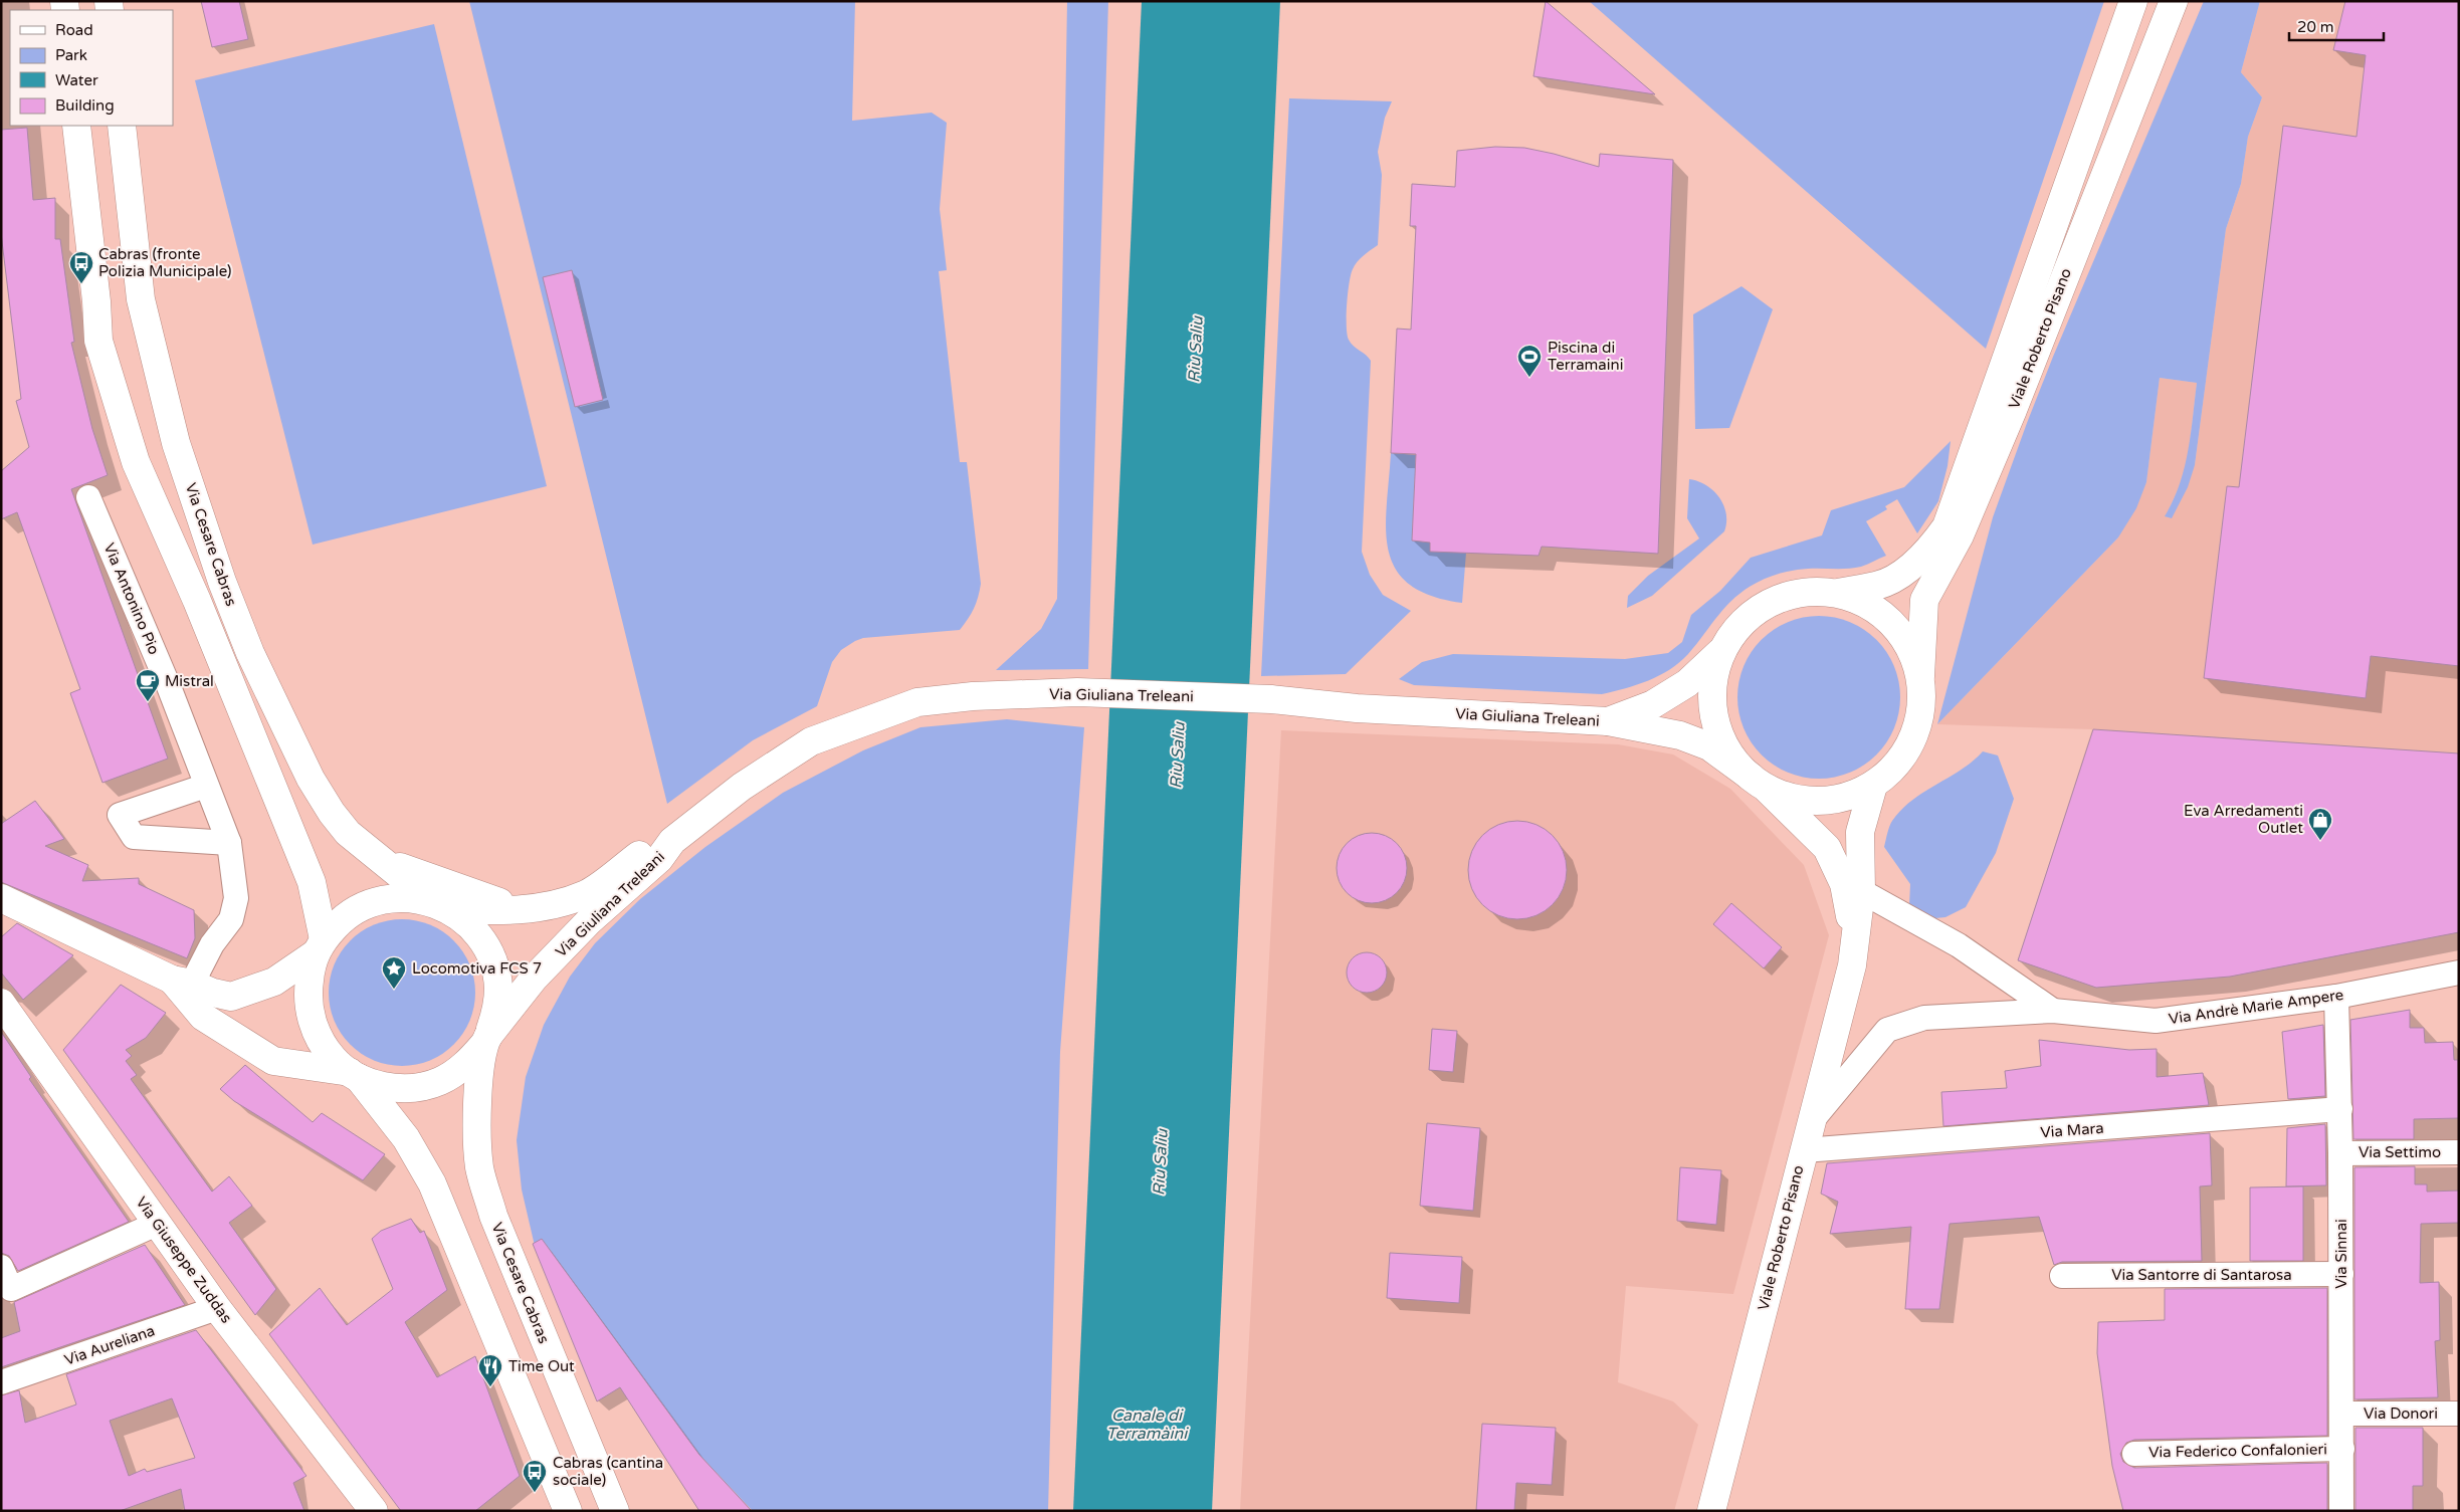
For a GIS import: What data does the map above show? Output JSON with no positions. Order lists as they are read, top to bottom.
{
  "streets": {
    "main road": [
      "Viale Roberto Pisano",
      "Via Cesare Cabras",
      "Via Giuliana Treleani",
      "Via Giuseppe Zuddas"
    ],
    "street": [
      "Via Antonino Pio",
      "Via Andrè Marie Ampere",
      "Via Mara",
      "Via Settimo",
      "Via Sinnai",
      "Via Santorre di Santarosa",
      "Via Aureliana",
      "Via Donori",
      "Via Federico Confalonieri"
    ]
  },
  "crossings": [
    ["Viale Roberto Pisano", "Via Giuliana Treleani"],
    ["Viale Roberto Pisano", "Via Andrè Marie Ampere"],
    ["Viale Roberto Pisano", "Via Mara"],
    ["Via Cesare Cabras", "Via Giuliana Treleani"],
    ["Via Antonino Pio", "Via Giuliana Treleani"],
    ["Via Andrè Marie Ampere", "Via Sinnai"],
    ["Via Mara", "Via Sinnai"],
    ["Via Settimo", "Via Sinnai"],
    ["Via Sinnai", "Via Santorre di Santarosa"],
    ["Via Sinnai", "Via Donori"],
    ["Via Sinnai", "Via Federico Confalonieri"],
    ["Via Giuseppe Zuddas", "Via Aureliana"]
  ],
  "water": ["Riu Saliu", "Canale di Terramàini"],
  "places": {
    "bus stop": ["Cabras (fronte Polizia Municipale)", "Cabras (cantina sociale)"],
    "sports": ["Piscina di Terramaini"],
    "cafe": ["Mistral"],
    "shop": ["Eva Arredamenti Outlet"],
    "place": ["Locomotiva FCS 7"],
    "restaurant": ["Time Out"]
  },
  "legend": [
    "Road",
    "Park",
    "Water",
    "Building"
  ],
  "scale_bar": "20 m"
}
